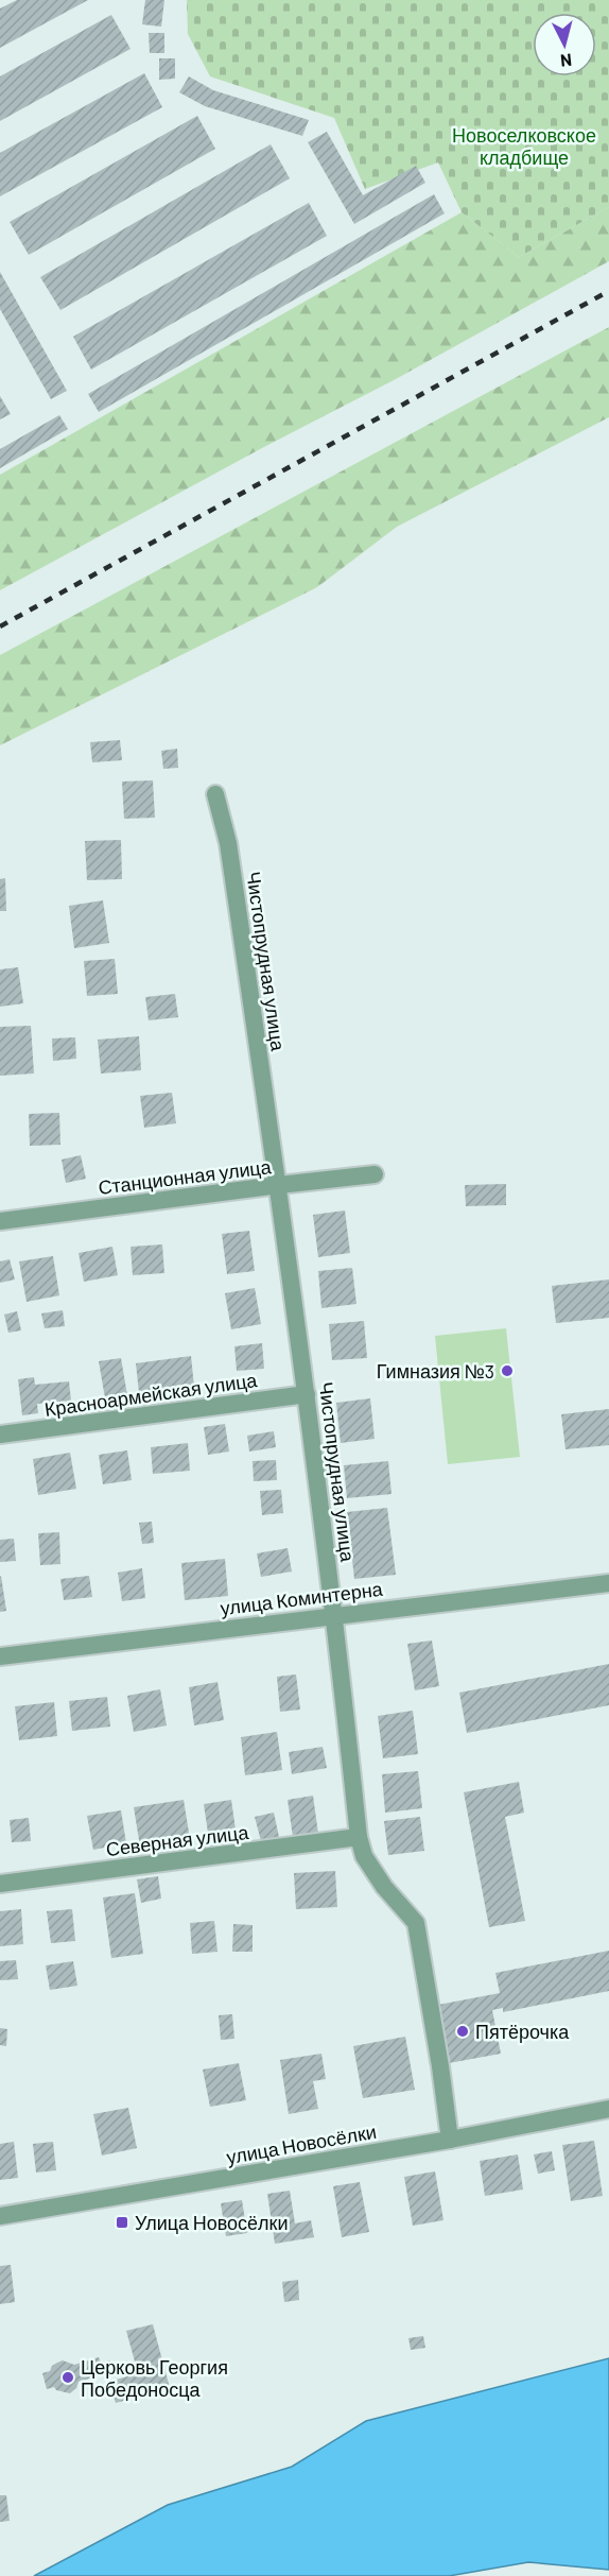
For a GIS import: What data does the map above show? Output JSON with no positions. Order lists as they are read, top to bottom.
{
  "streets": {
    "street": [
      "Чистопрудная улица",
      "Станционная улица",
      "Красноармейская улица",
      "улица Коминтерна",
      "Северная улица",
      "улица Новосёлки"
    ]
  },
  "crossings": [
    ["Чистопрудная улица", "Станционная улица"],
    ["Чистопрудная улица", "Красноармейская улица"],
    ["Чистопрудная улица", "улица Коминтерна"],
    ["Чистопрудная улица", "Северная улица"],
    ["Чистопрудная улица", "улица Новосёлки"]
  ],
  "parks": ["Новоселковское кладбище"],
  "places": {
    "other": ["Гимназия №3", "Пятёрочка", "Церковь Георгия Победоносца"],
    "transit": ["Улица Новосёлки"]
  },
  "north": "bottom"
}
